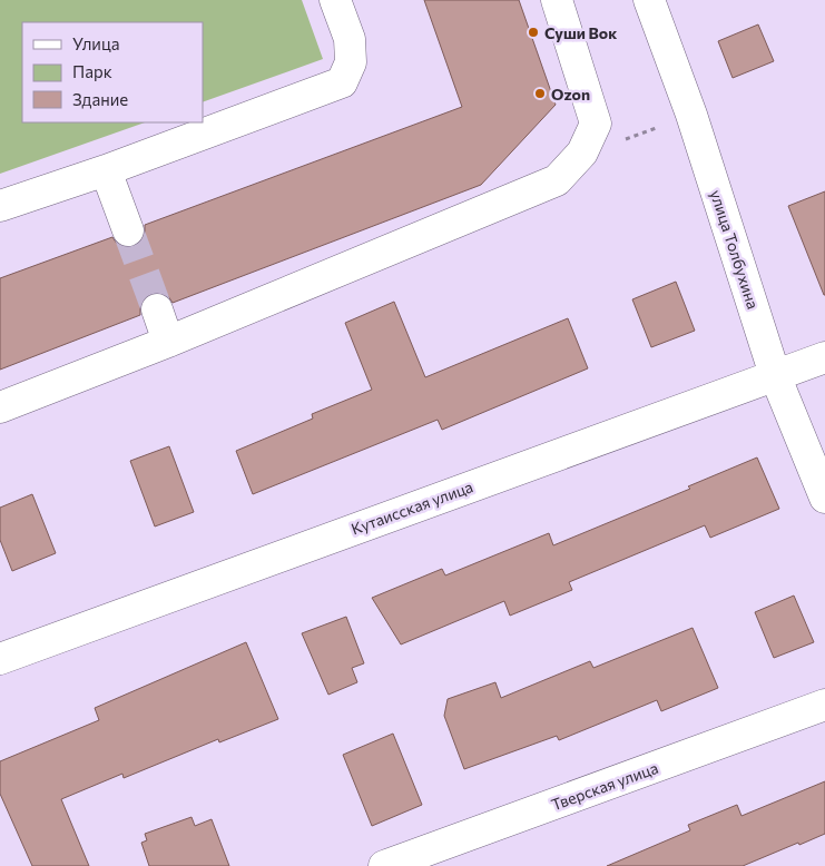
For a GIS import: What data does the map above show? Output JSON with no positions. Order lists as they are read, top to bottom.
{
  "streets": {
    "street": ["улица Толбухина", "Кутаисская улица", "Тверская улица"]
  },
  "crossings": [
    ["улица Толбухина", "Кутаисская улица"]
  ],
  "places": ["Суши Вок", "Ozon"],
  "legend": ["Улица", "Парк", "Здание"]
}
